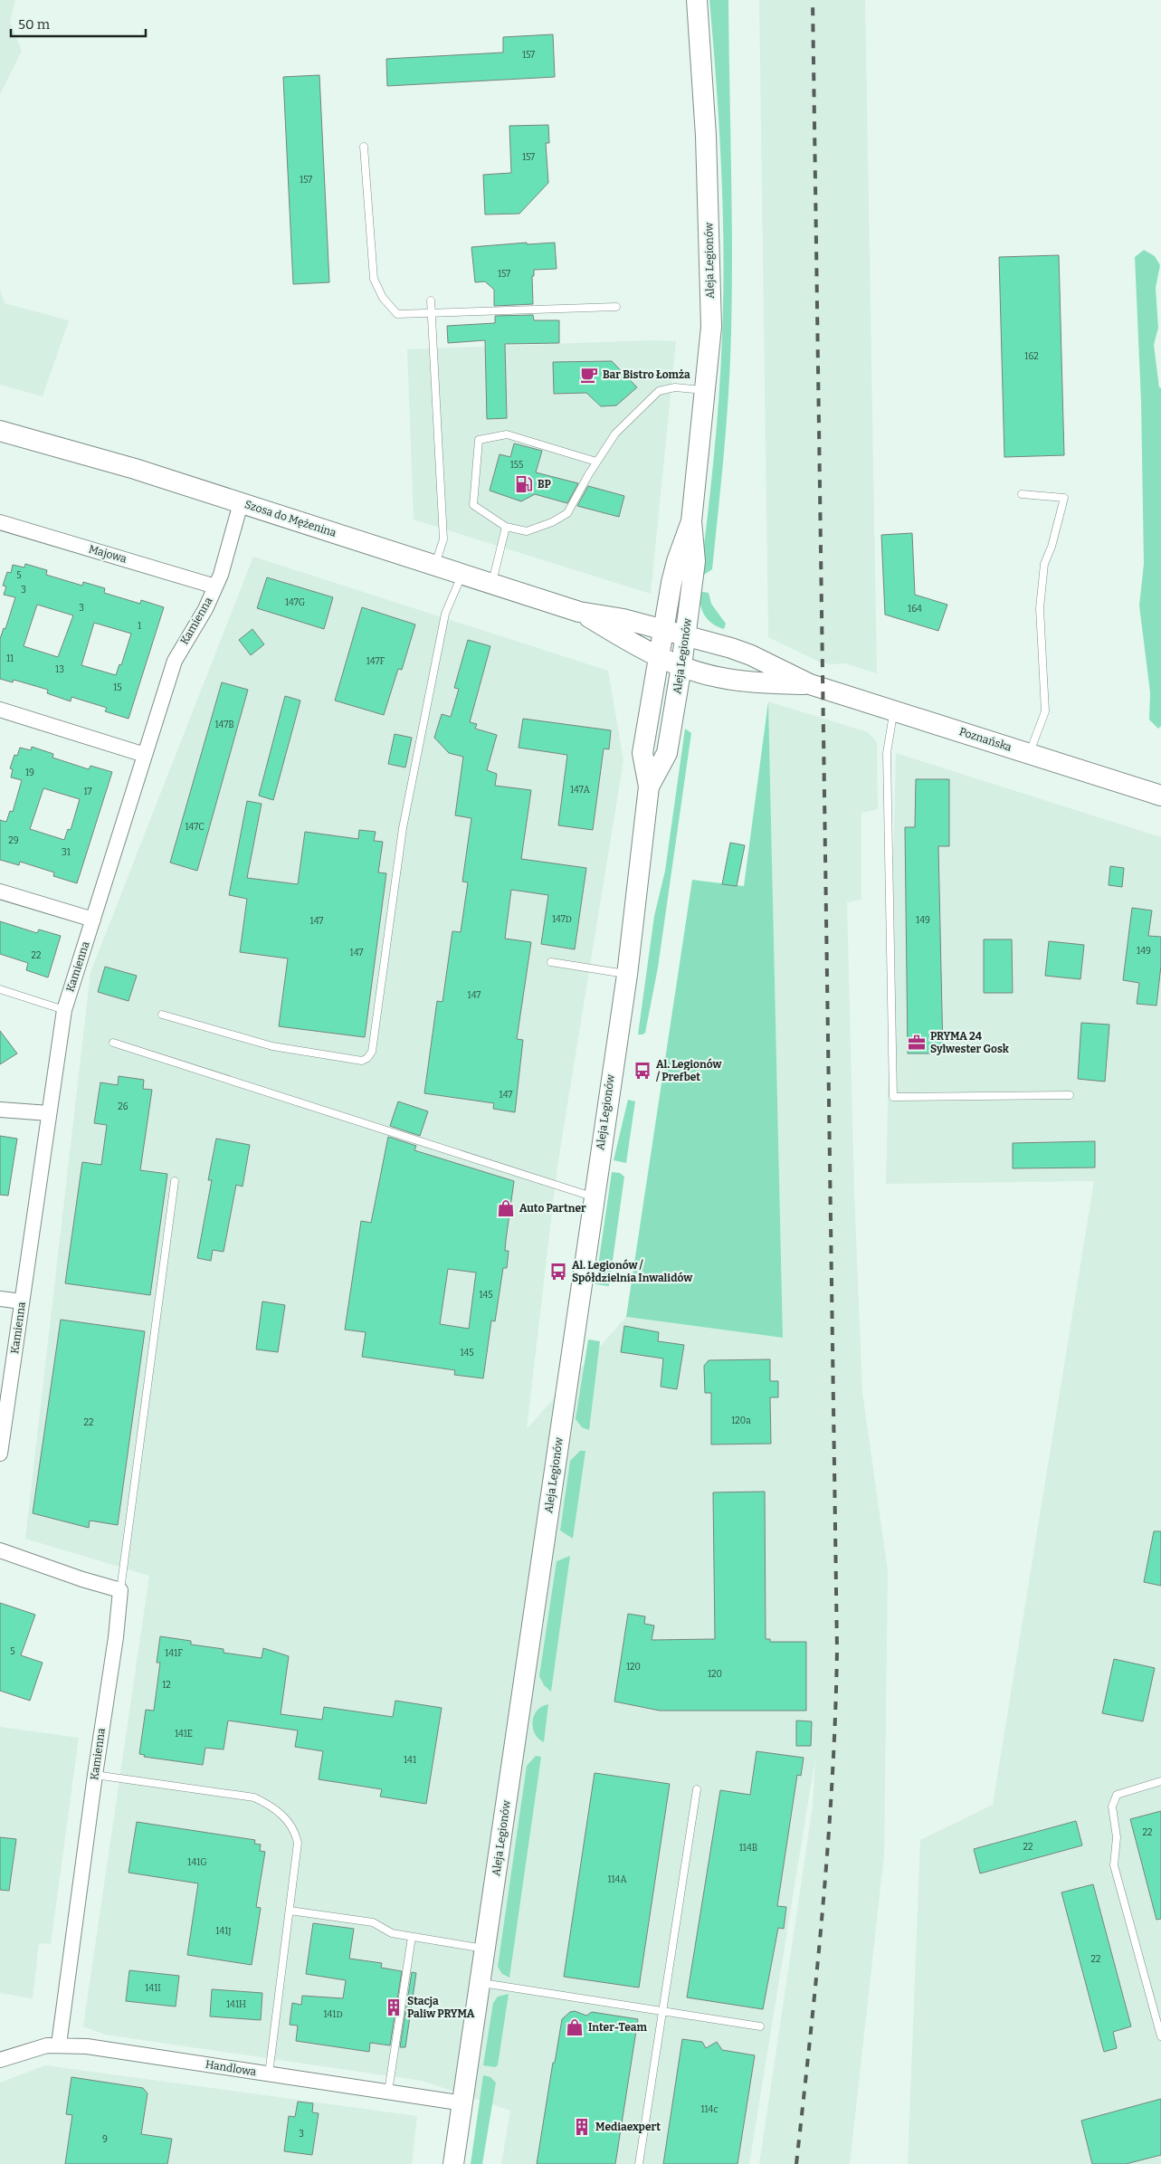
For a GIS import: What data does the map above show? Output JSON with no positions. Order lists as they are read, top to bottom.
{
  "streets": {
    "main road": ["Aleja Legionów", "Szosa do Mężenina", "Poznańska"],
    "street": ["Majowa", "Kamienna", "Handlowa"]
  },
  "crossings": [
    ["Aleja Legionów", "Szosa do Mężenina"],
    ["Aleja Legionów", "Poznańska"],
    ["Aleja Legionów", "Handlowa"],
    ["Szosa do Mężenina", "Kamienna"],
    ["Szosa do Mężenina", "Poznańska"],
    ["Majowa", "Kamienna"],
    ["Kamienna", "Handlowa"]
  ],
  "places": {
    "cafe": ["Bar Bistro Łomża"],
    "fuel station": ["BP"],
    "office": ["PRYMA 24 Sylwester Gosk"],
    "bus stop": ["Al. Legionów / Prefbet", "Al. Legionów / Spółdzielnia Inwalidów"],
    "shop": ["Auto Partner", "Inter-Team"],
    "building": ["Stacja Paliw PRYMA", "Mediaexpert"]
  },
  "house_numbers": [
    "157",
    "157",
    "157",
    "157",
    "162",
    "155",
    "5",
    "3",
    "147G",
    "3",
    "164",
    "1",
    "11",
    "147F",
    "13",
    "15",
    "147B",
    "19",
    "147A",
    "17",
    "147C",
    "29",
    "31",
    "147D",
    "149",
    "147",
    "149",
    "147",
    "22",
    "147",
    "147",
    "26",
    "145",
    "145",
    "120a",
    "22",
    "5",
    "141F",
    "120",
    "120",
    "12",
    "141E",
    "141",
    "22",
    "22",
    "114B",
    "141G",
    "114A",
    "141J",
    "22",
    "141I",
    "141H",
    "141D",
    "114c",
    "3",
    "9"
  ],
  "scale_bar": "50 m"
}
